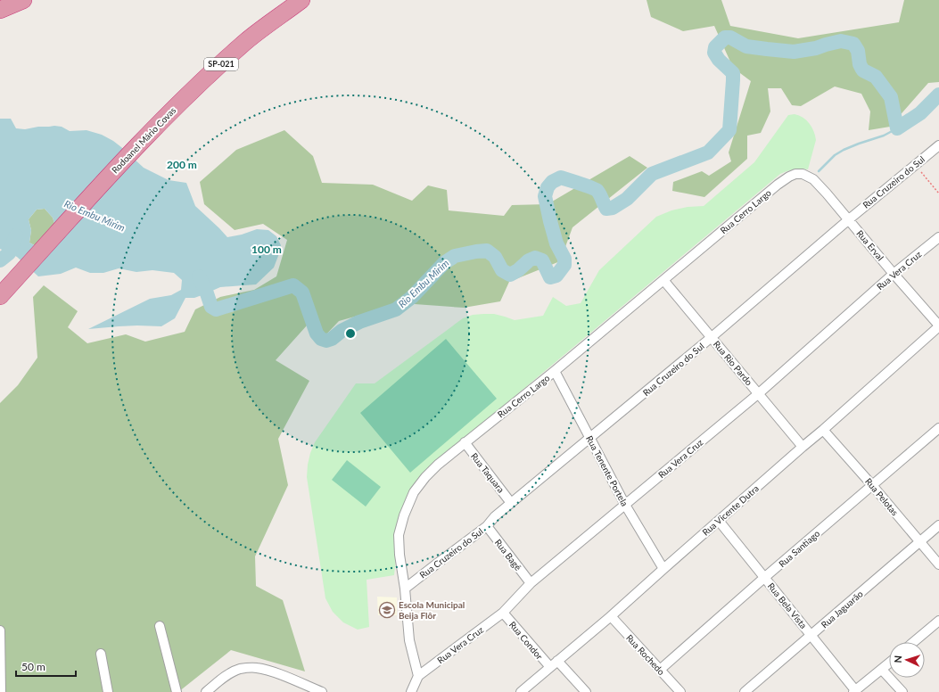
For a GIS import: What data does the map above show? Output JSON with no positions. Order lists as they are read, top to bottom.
{
  "streets": {
    "highway": ["SP-021", "Rodoanel Mário Covas"],
    "street": [
      "Rua Cruzeiro do Sul",
      "Rua Cerro Largo",
      "Rua Erval",
      "Rua Vera Cruz",
      "Rua Rio Pardo",
      "Rua Tenente Portela",
      "Rua Taquara",
      "Rua Pelotas",
      "Rua Vicente Dutra",
      "Rua Santiago",
      "Rua Bagé",
      "Rua Bela Vista",
      "Rua Jaguarão",
      "Rua Condor",
      "Rua Rochedo"
    ]
  },
  "crossings": [
    ["Rua Cruzeiro do Sul", "Rua Cerro Largo"],
    ["Rua Cruzeiro do Sul", "Rua Erval"],
    ["Rua Cruzeiro do Sul", "Rua Rio Pardo"],
    ["Rua Cruzeiro do Sul", "Rua Tenente Portela"],
    ["Rua Cruzeiro do Sul", "Rua Taquara"],
    ["Rua Cruzeiro do Sul", "Rua Bagé"],
    ["Rua Cerro Largo", "Rua Erval"],
    ["Rua Cerro Largo", "Rua Vera Cruz"],
    ["Rua Cerro Largo", "Rua Rio Pardo"],
    ["Rua Cerro Largo", "Rua Tenente Portela"],
    ["Rua Cerro Largo", "Rua Taquara"],
    ["Rua Erval", "Rua Vera Cruz"],
    ["Rua Erval", "Rua Vicente Dutra"],
    ["Rua Vera Cruz", "Rua Rio Pardo"],
    ["Rua Vera Cruz", "Rua Tenente Portela"],
    ["Rua Vera Cruz", "Rua Bagé"],
    ["Rua Vera Cruz", "Rua Condor"],
    ["Rua Rio Pardo", "Rua Vicente Dutra"],
    ["Rua Tenente Portela", "Rua Vicente Dutra"],
    ["Rua Pelotas", "Rua Vicente Dutra"],
    ["Rua Pelotas", "Rua Santiago"],
    ["Rua Pelotas", "Rua Jaguarão"],
    ["Rua Vicente Dutra", "Rua Bela Vista"],
    ["Rua Vicente Dutra", "Rua Condor"],
    ["Rua Vicente Dutra", "Rua Rochedo"],
    ["Rua Santiago", "Rua Bela Vista"],
    ["Rua Santiago", "Rua Rochedo"],
    ["Rua Bela Vista", "Rua Jaguarão"]
  ],
  "water": ["Rio Embu Mirim"],
  "places": {
    "school or university": ["Escola Municipal Beija Flôr"]
  },
  "scale_bar": "50 m",
  "north": "left",
  "rings": ["200 m", "100 m"]
}
